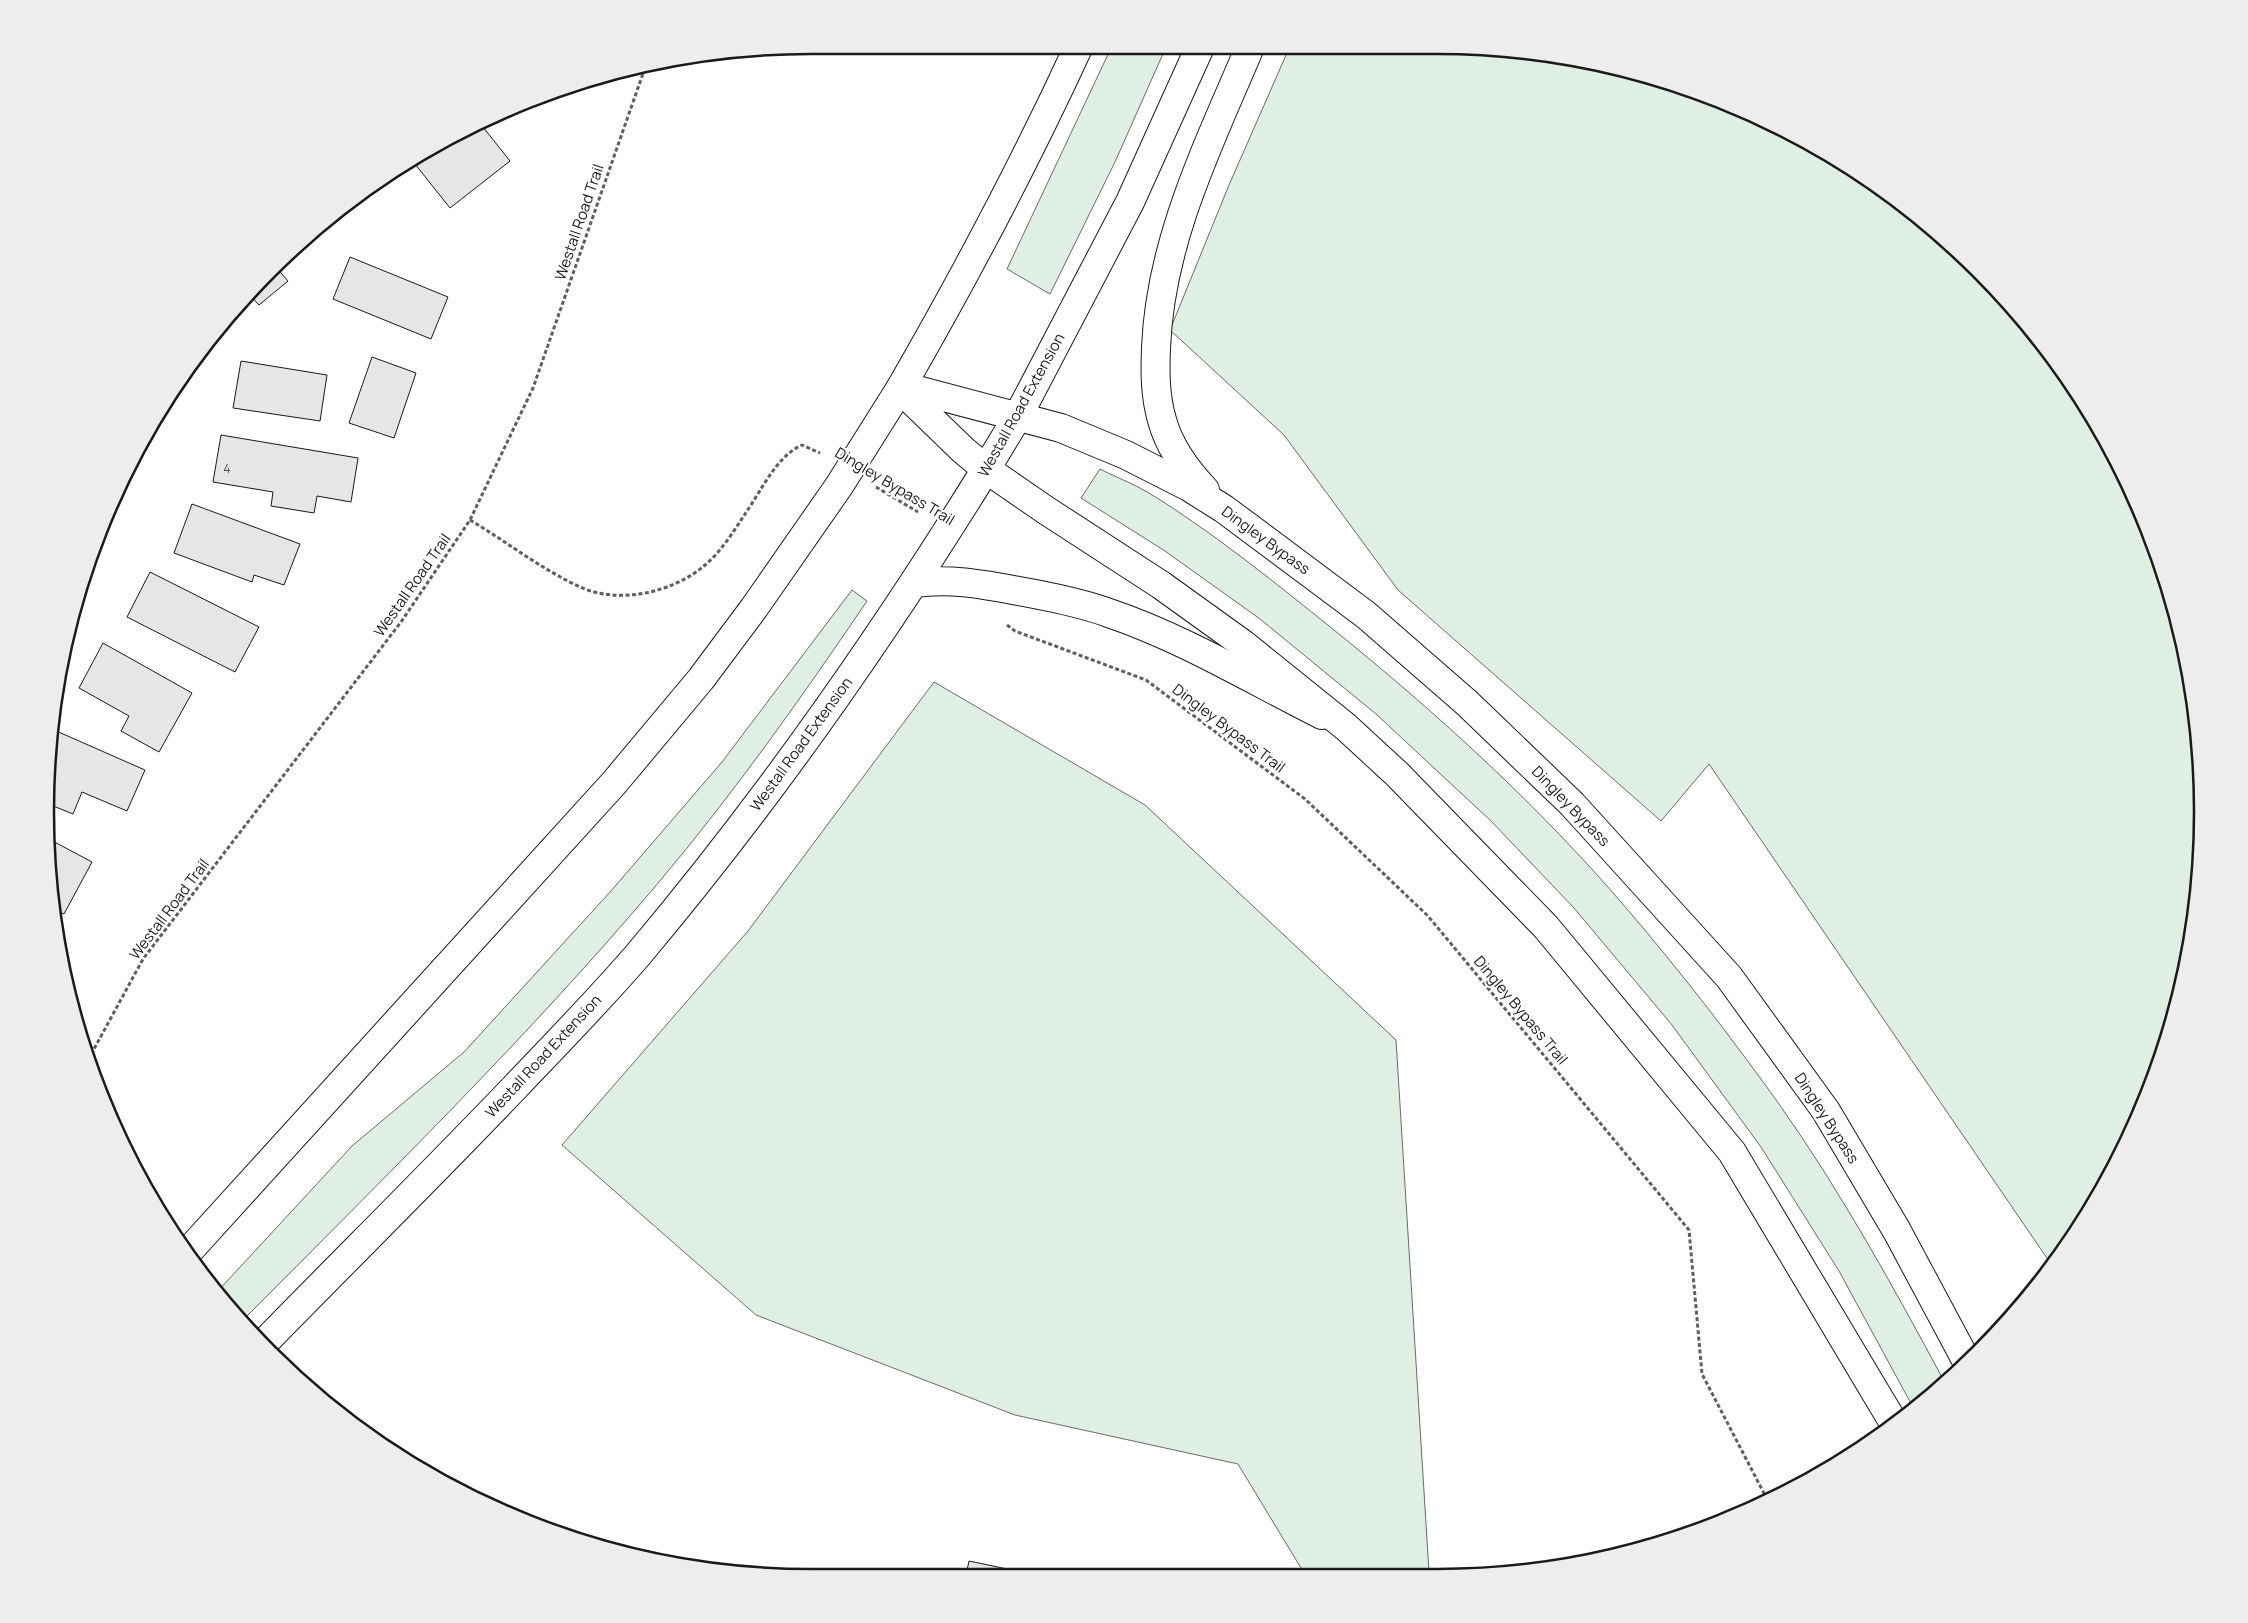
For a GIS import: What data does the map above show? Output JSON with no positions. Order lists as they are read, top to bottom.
{
  "streets": {
    "main road": ["Westall Road Extension", "Dingley Bypass"],
    "path": ["Westall Road Trail", "Dingley Bypass Trail"]
  },
  "crossings": [
    ["Westall Road Trail", "Dingley Bypass Trail"],
    ["Westall Road Extension", "Dingley Bypass Trail"],
    ["Westall Road Extension", "Dingley Bypass"]
  ],
  "house_numbers": ["4"]
}
